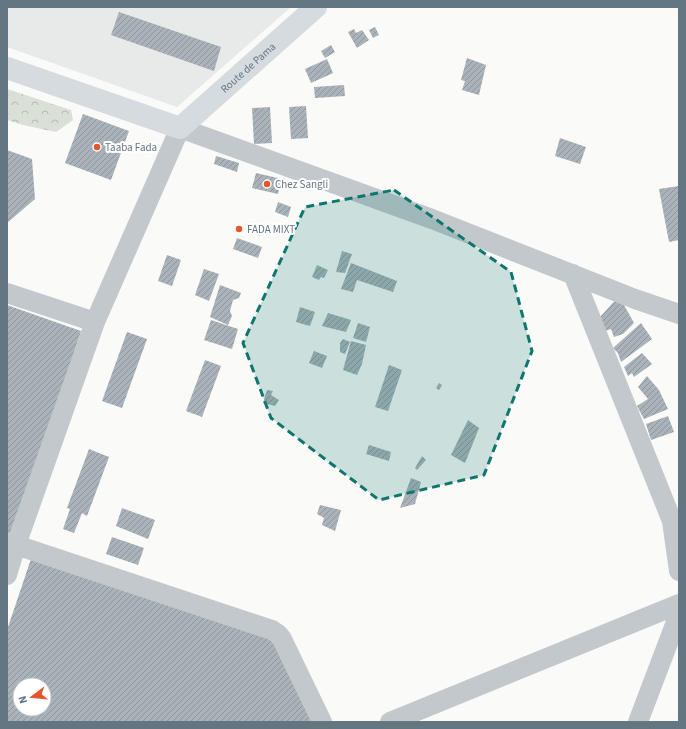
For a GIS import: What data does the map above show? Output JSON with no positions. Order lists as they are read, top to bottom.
{
  "streets": {
    "highway": ["Route de Pama"]
  },
  "places": ["Taaba Fada", "Chez Sangli", "FADA MIXT"],
  "north": "left"
}
